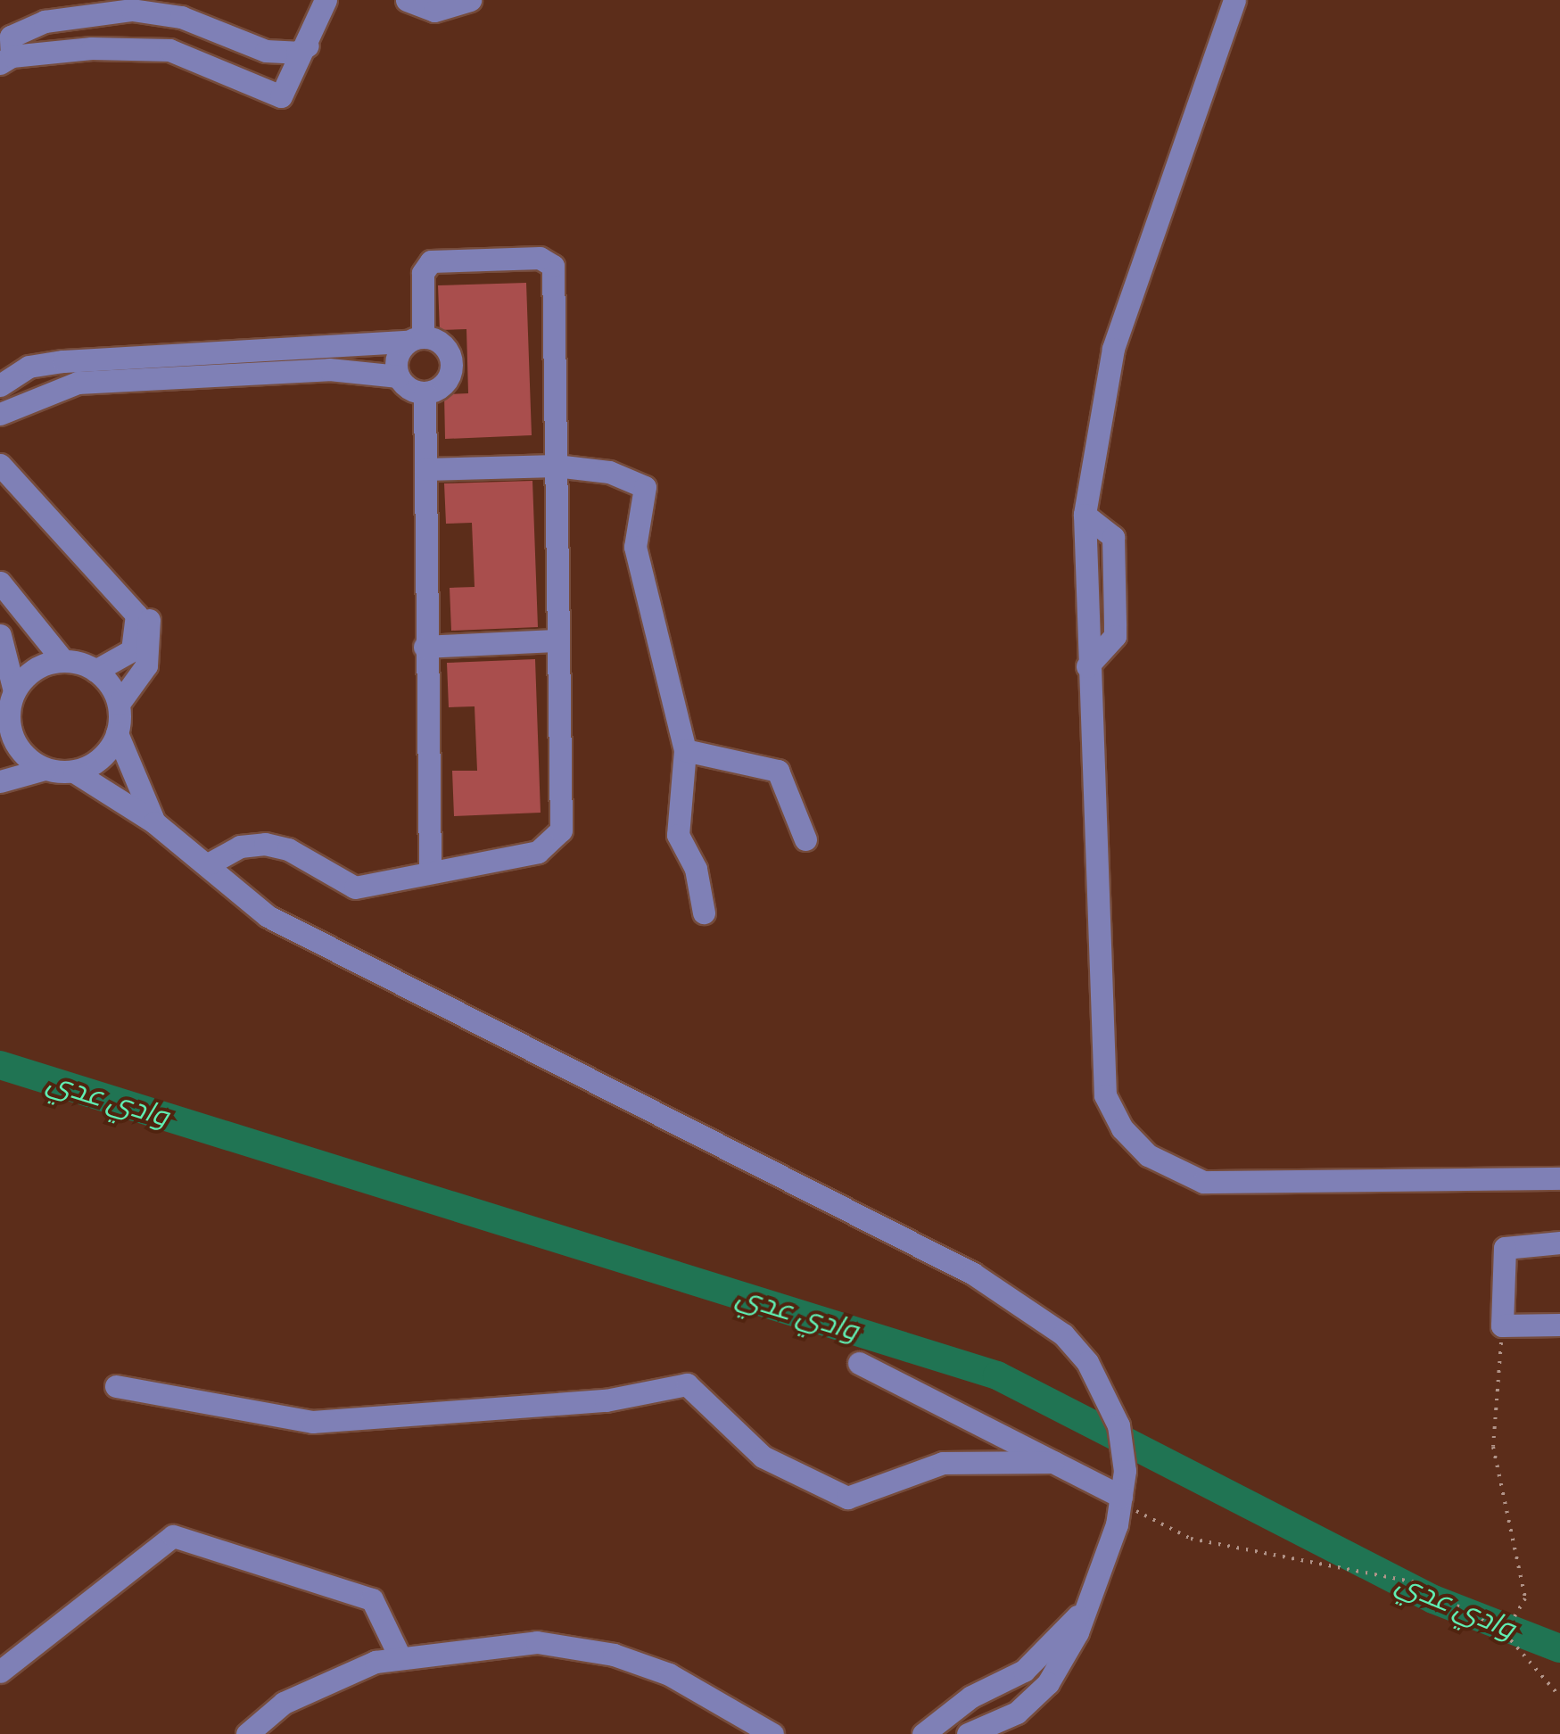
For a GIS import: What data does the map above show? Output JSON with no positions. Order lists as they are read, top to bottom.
{
  "water": ["وادي عدي"]
}
